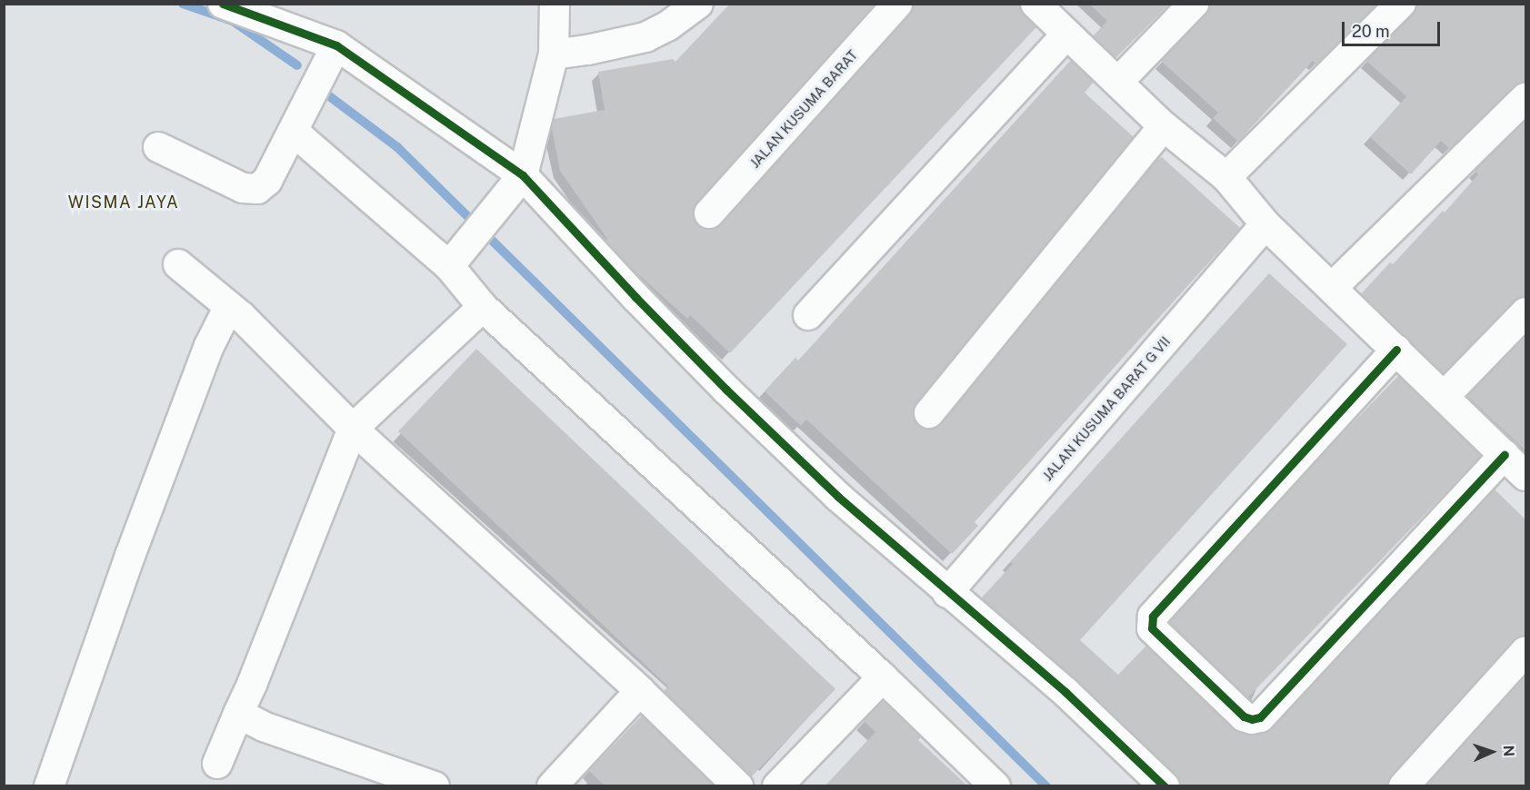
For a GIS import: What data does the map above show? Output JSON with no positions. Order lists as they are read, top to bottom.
{
  "streets": {
    "street": ["JALAN KUSUMA BARAT", "JALAN KUSUMA BARAT G VII"]
  },
  "districts": ["WISMA JAYA"],
  "scale_bar": "20 m",
  "north": "right"
}
